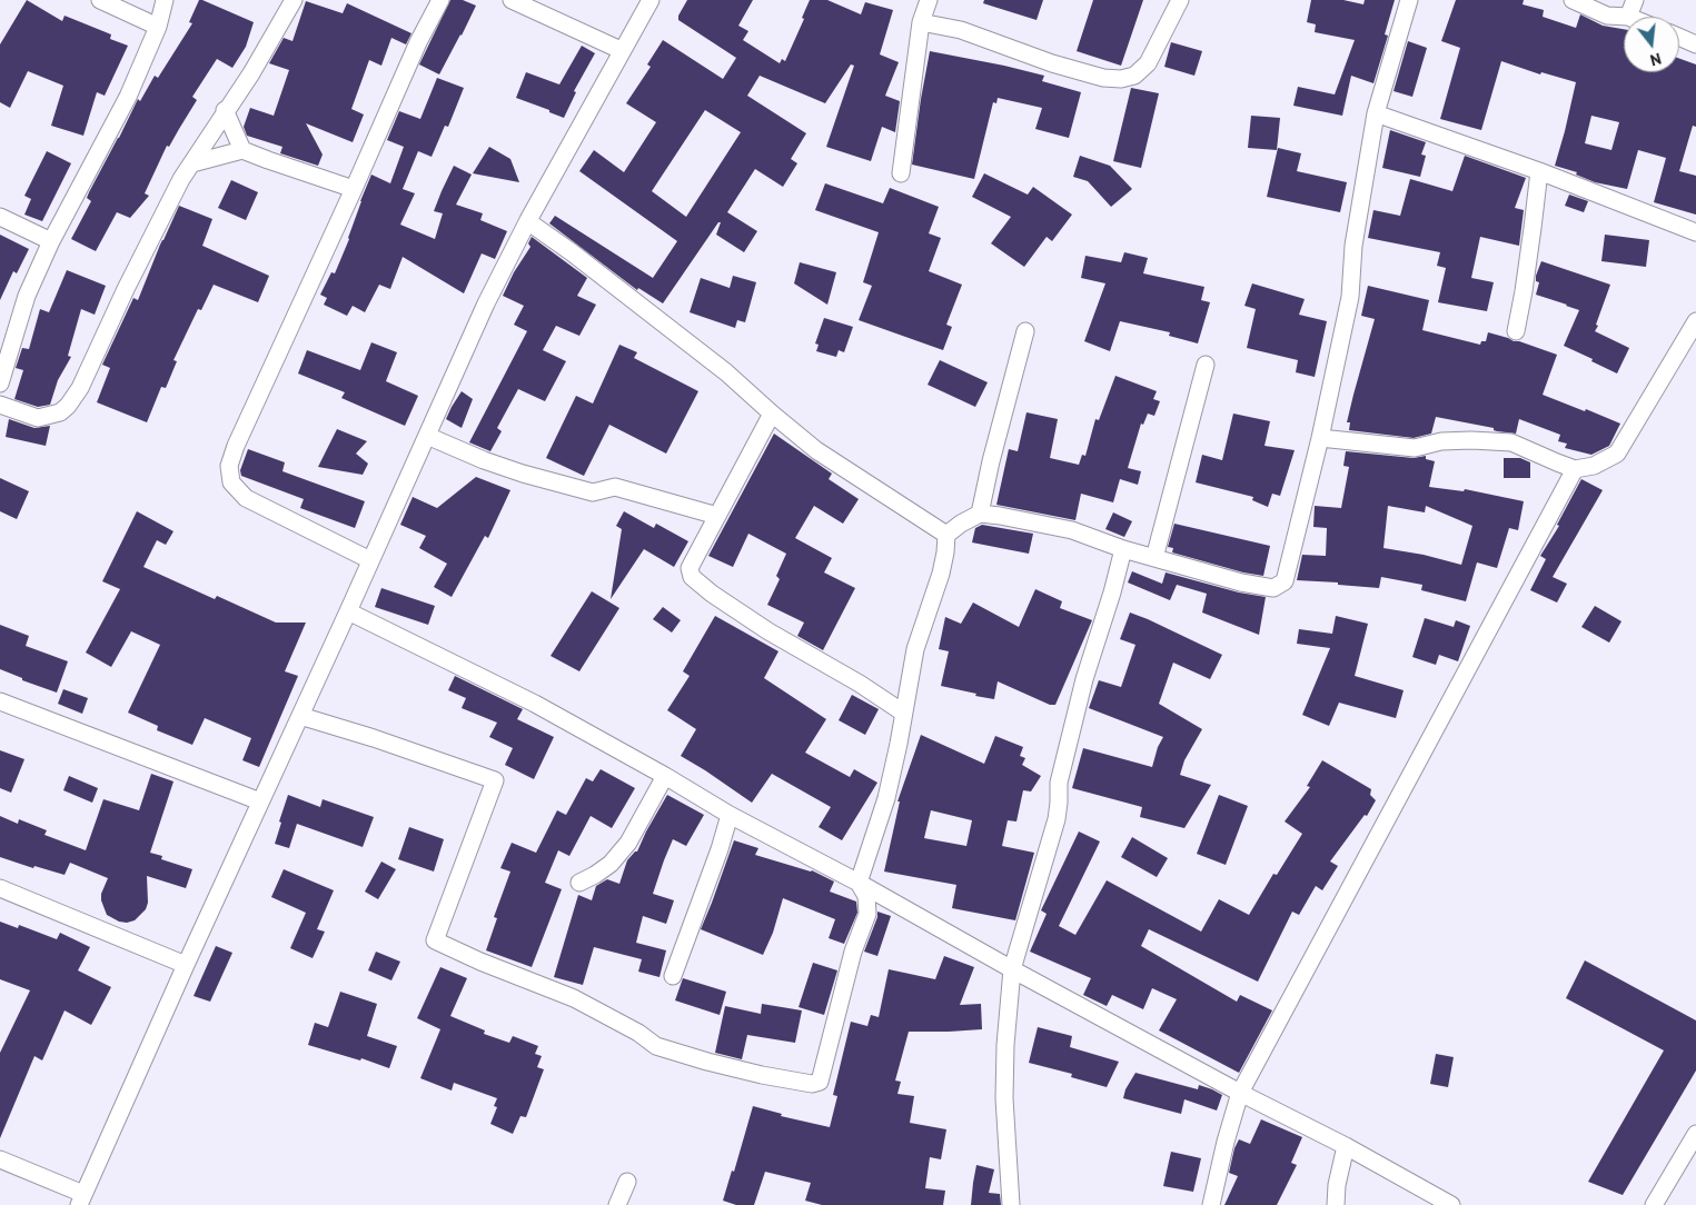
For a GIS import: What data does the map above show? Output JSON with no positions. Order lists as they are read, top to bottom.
{
  "north": "bottom"
}
